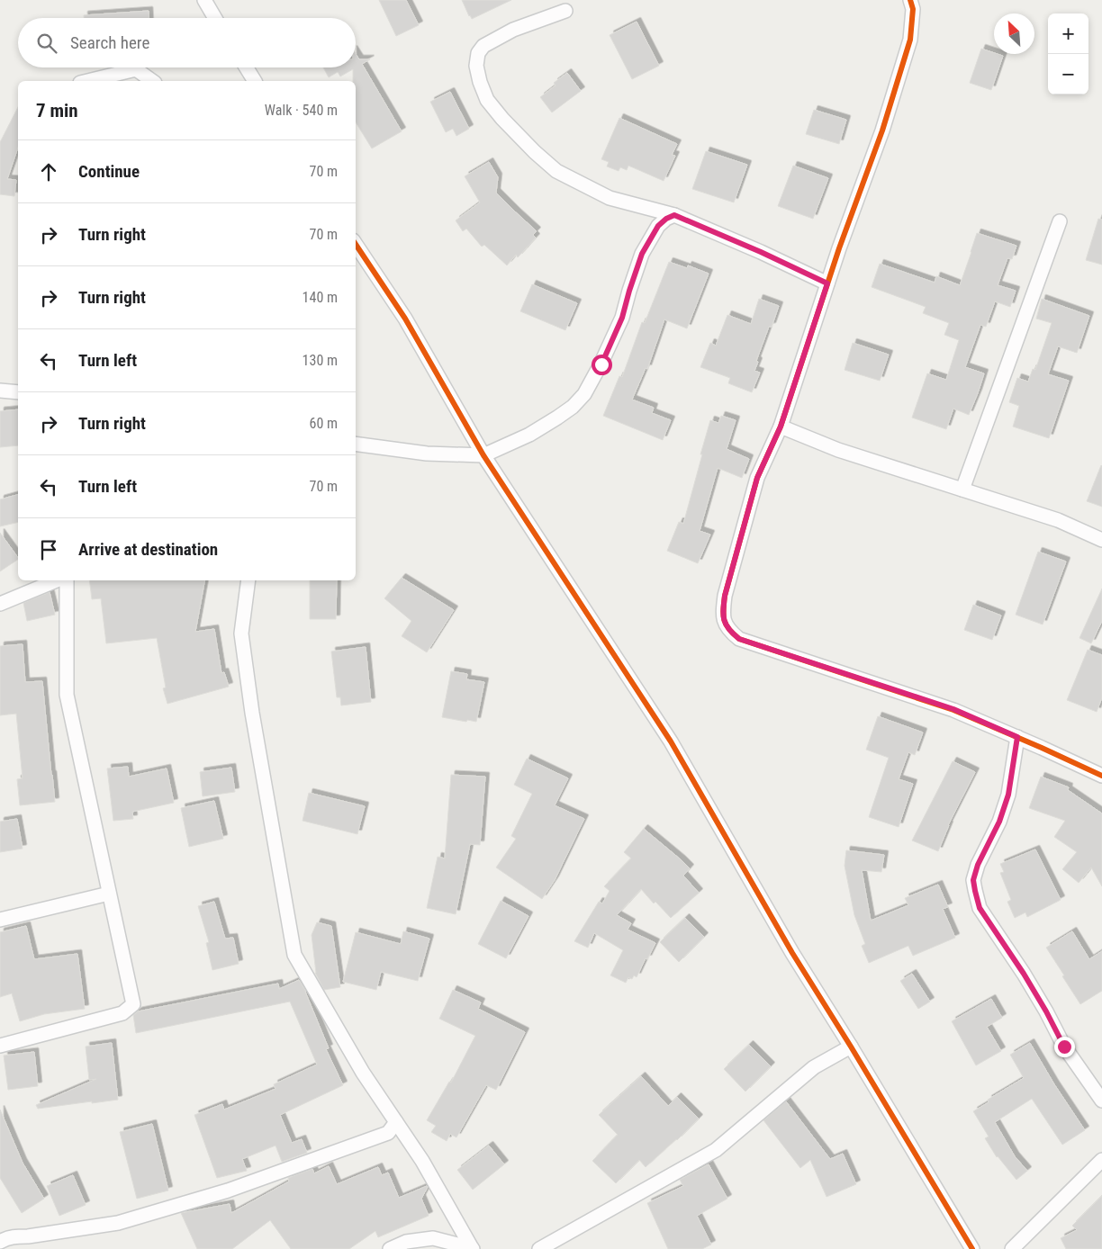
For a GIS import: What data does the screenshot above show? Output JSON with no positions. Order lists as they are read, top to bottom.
{
  "north": "top left",
  "page": {
    "map_buttons": ["+", "−"],
    "search": "Search here",
    "heading": ["7 min", "Walk · 540 m"],
    "list": [
      ["Continue", "70 m"],
      ["Turn right", "70 m"],
      ["Turn right", "140 m"],
      ["Turn left", "130 m"],
      ["Turn right", "60 m"],
      ["Turn left", "70 m"],
      "Arrive at destination"
    ]
  }
}
